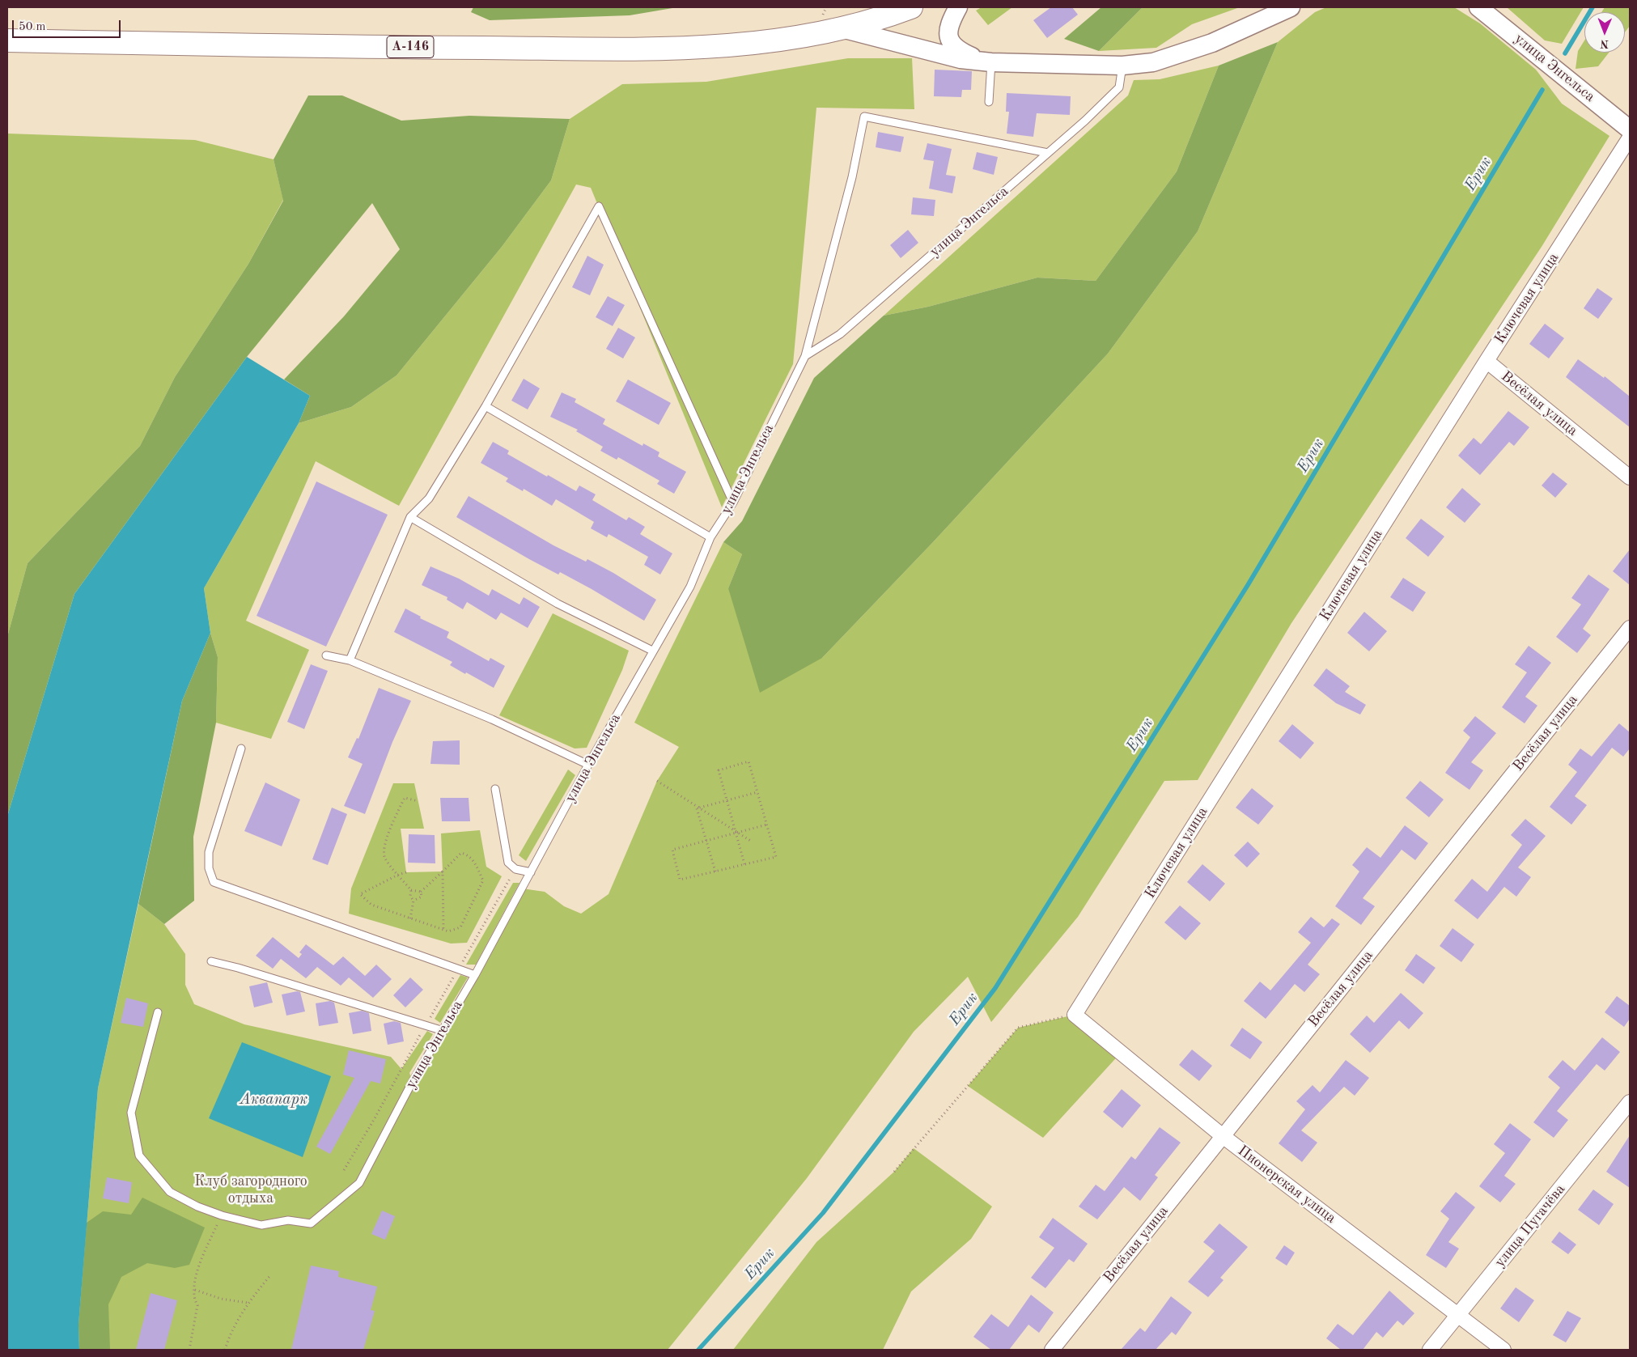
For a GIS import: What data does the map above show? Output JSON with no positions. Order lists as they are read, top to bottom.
{
  "streets": {
    "highway": ["А-146"],
    "street": [
      "улица Энгельса",
      "Ключевая улица",
      "Весёлая улица",
      "Пионерская улица",
      "улица Пугачёва"
    ]
  },
  "crossings": [
    ["улица Энгельса", "Ключевая улица"],
    ["Ключевая улица", "Весёлая улица"],
    ["Ключевая улица", "Пионерская улица"],
    ["Весёлая улица", "Пионерская улица"],
    ["Пионерская улица", "улица Пугачёва"]
  ],
  "water": ["Ерик", "Аквапарк"],
  "parks": ["Клуб загородного отдыха"],
  "scale_bar": "50 m",
  "north": "bottom"
}
